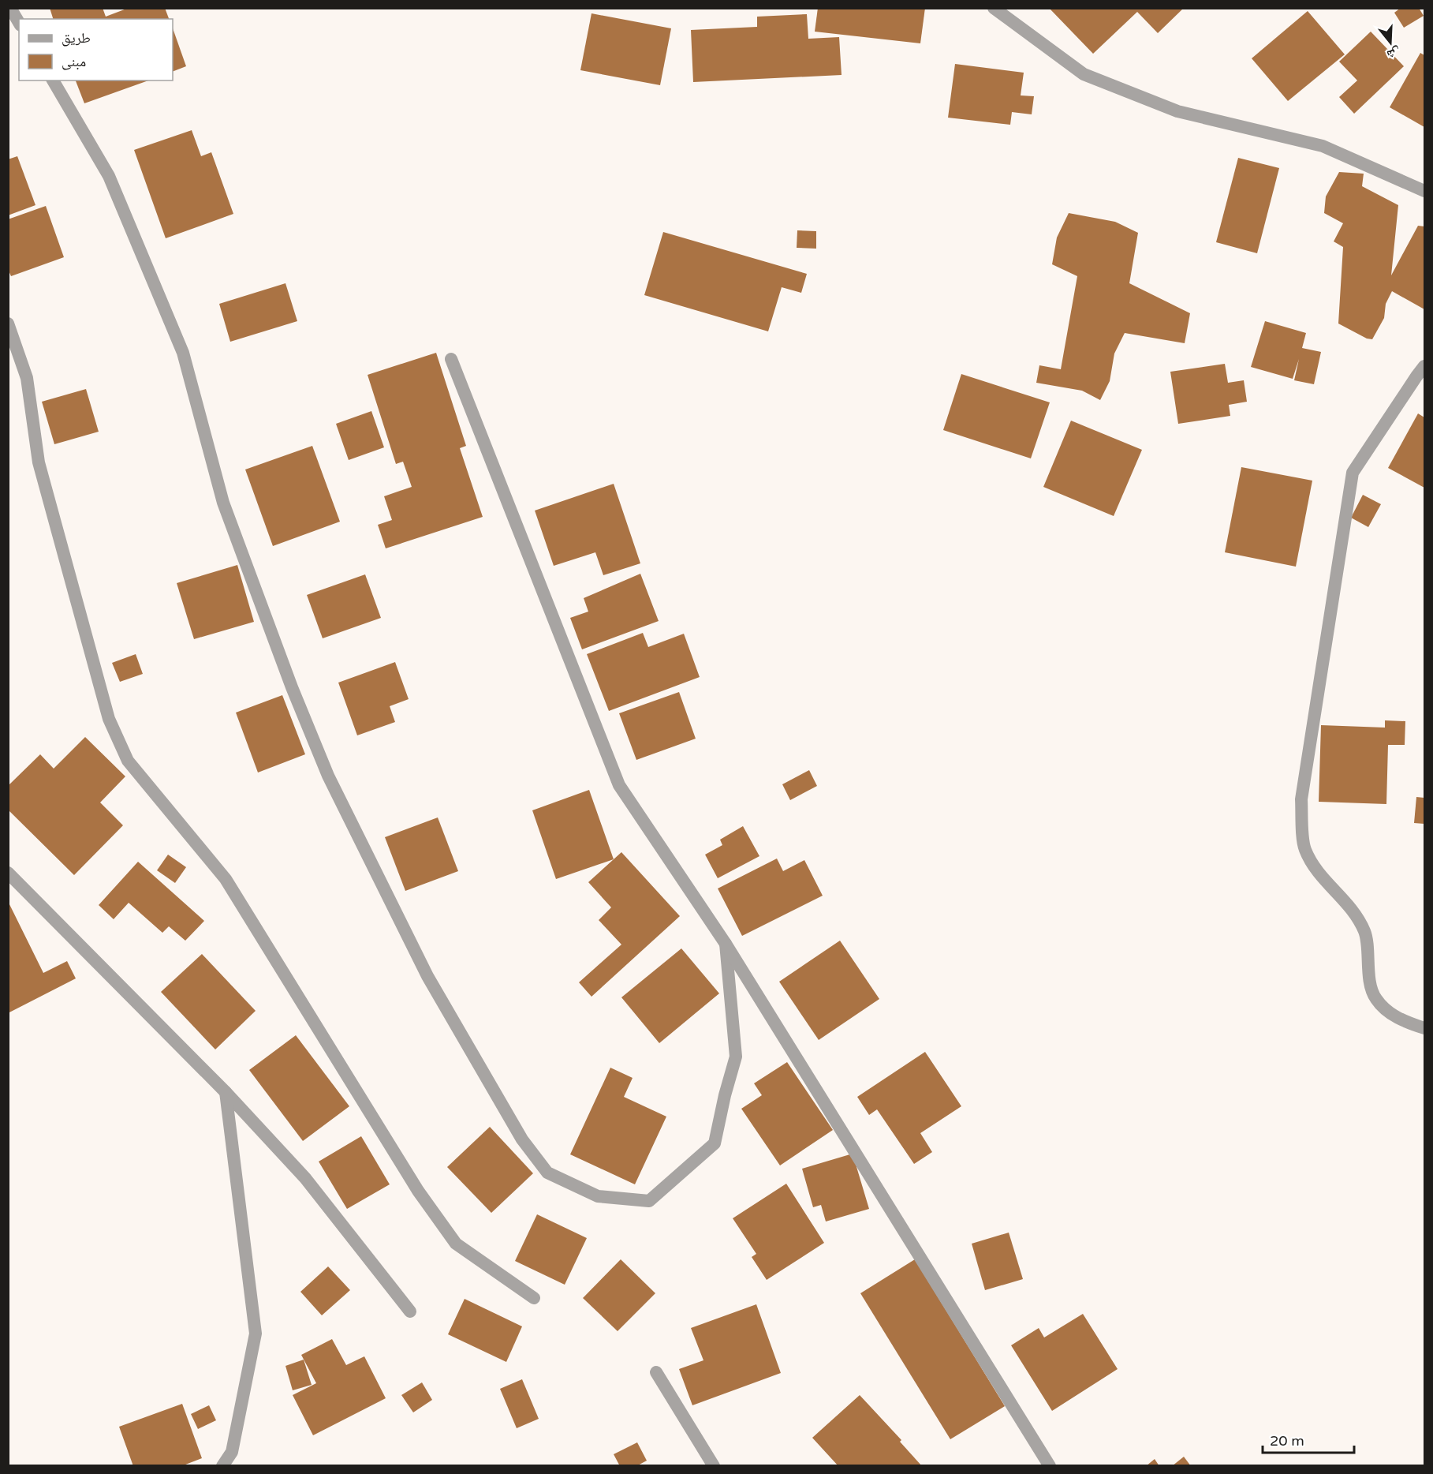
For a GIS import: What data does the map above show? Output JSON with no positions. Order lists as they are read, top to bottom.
{
  "legend": ["طريق", "مبنى"],
  "scale_bar": "20 m",
  "north": "bottom"
}
